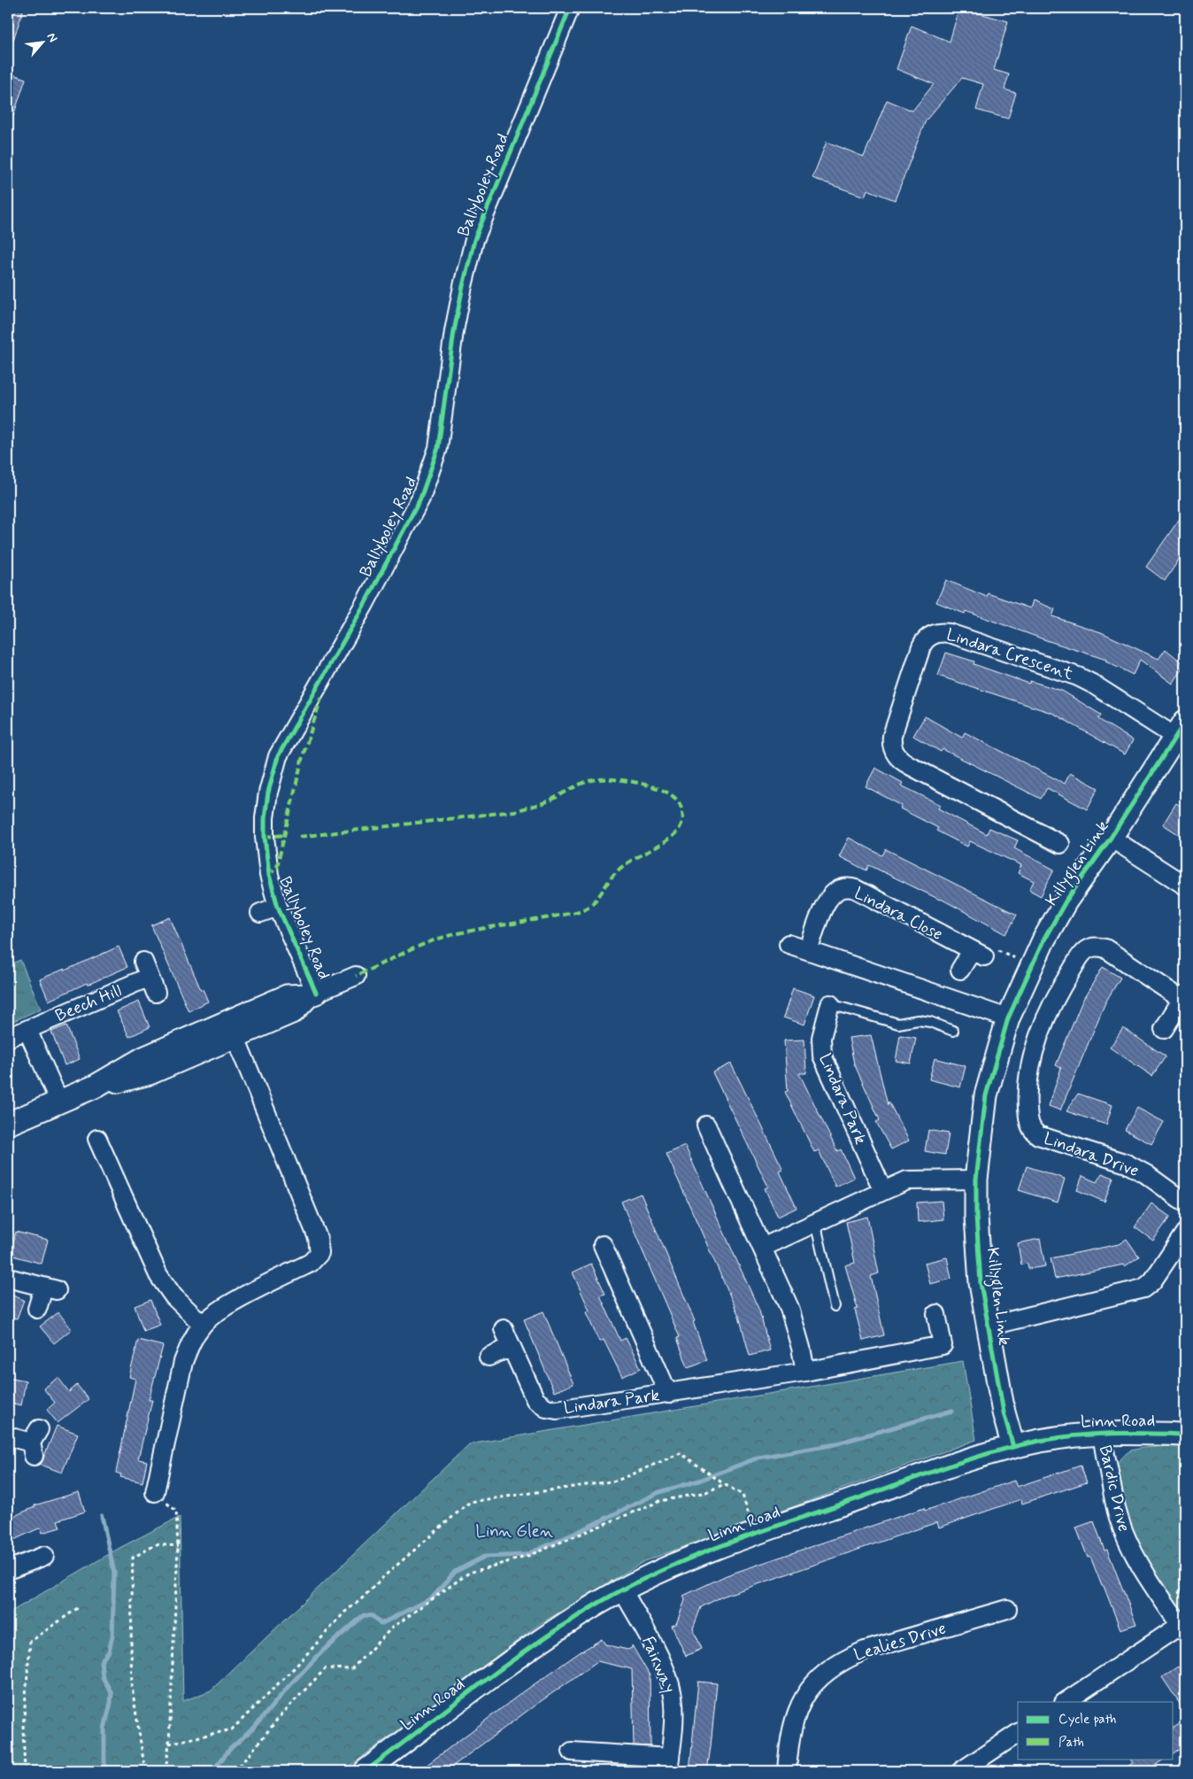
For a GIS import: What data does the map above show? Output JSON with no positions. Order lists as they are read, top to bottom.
{
  "streets": {
    "street": [
      "Ballyboley Road",
      "Lindara Crescent",
      "Killyglen Link",
      "Lindara Close",
      "Beech Hill",
      "Lindara Park",
      "Lindara Drive",
      "Linn Road",
      "Bardic Drive",
      "Lealies Drive",
      "Fairway"
    ]
  },
  "crossings": [
    ["Lindara Crescent", "Killyglen Link"],
    ["Killyglen Link", "Linn Road"],
    ["Linn Road", "Bardic Drive"],
    ["Linn Road", "Fairway"]
  ],
  "parks": ["Linn Glen"],
  "legend": ["Cycle path", "Path"],
  "north": "top right"
}
